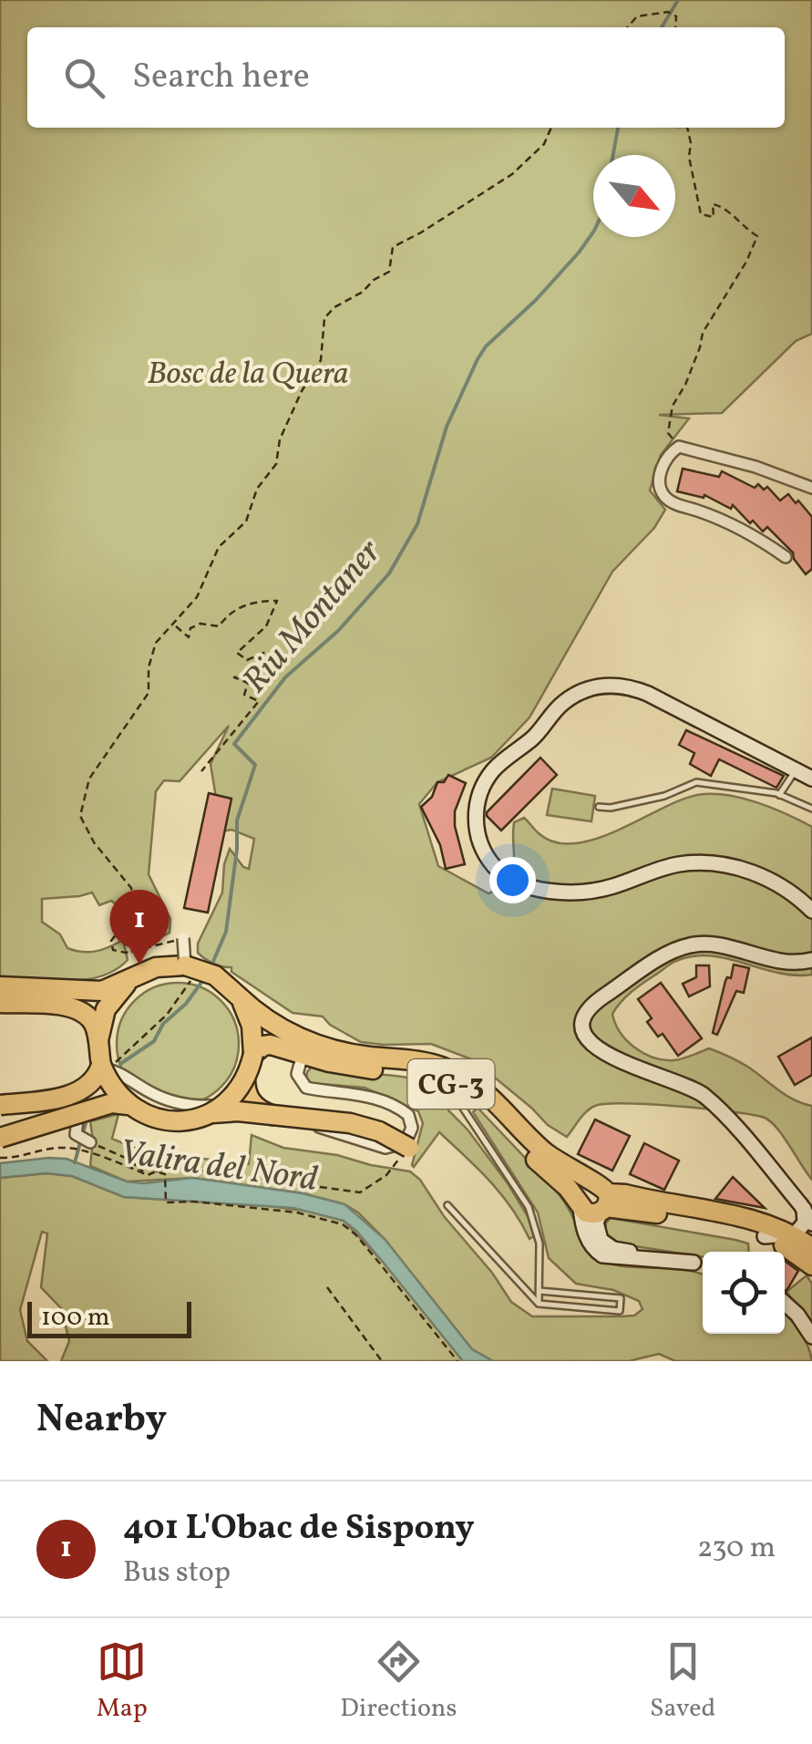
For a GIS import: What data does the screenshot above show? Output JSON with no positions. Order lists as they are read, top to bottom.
{
  "streets": {
    "highway": ["CG-3"]
  },
  "water": ["Riu Montaner", "Valira del Nord"],
  "parks": ["Bosc de la Quera"],
  "scale_bar": "100 m",
  "north": "bottom right",
  "page": {
    "search": "Search here",
    "pins": "1",
    "scale": "100 m",
    "heading": "Nearby",
    "list": [
      {
        "mark": "1",
        "name": "401 L'Obac de Sispony",
        "note": "Bus stop",
        "value": "230 m"
      }
    ],
    "nav": ["Map", "Directions", "Saved"]
  }
}
